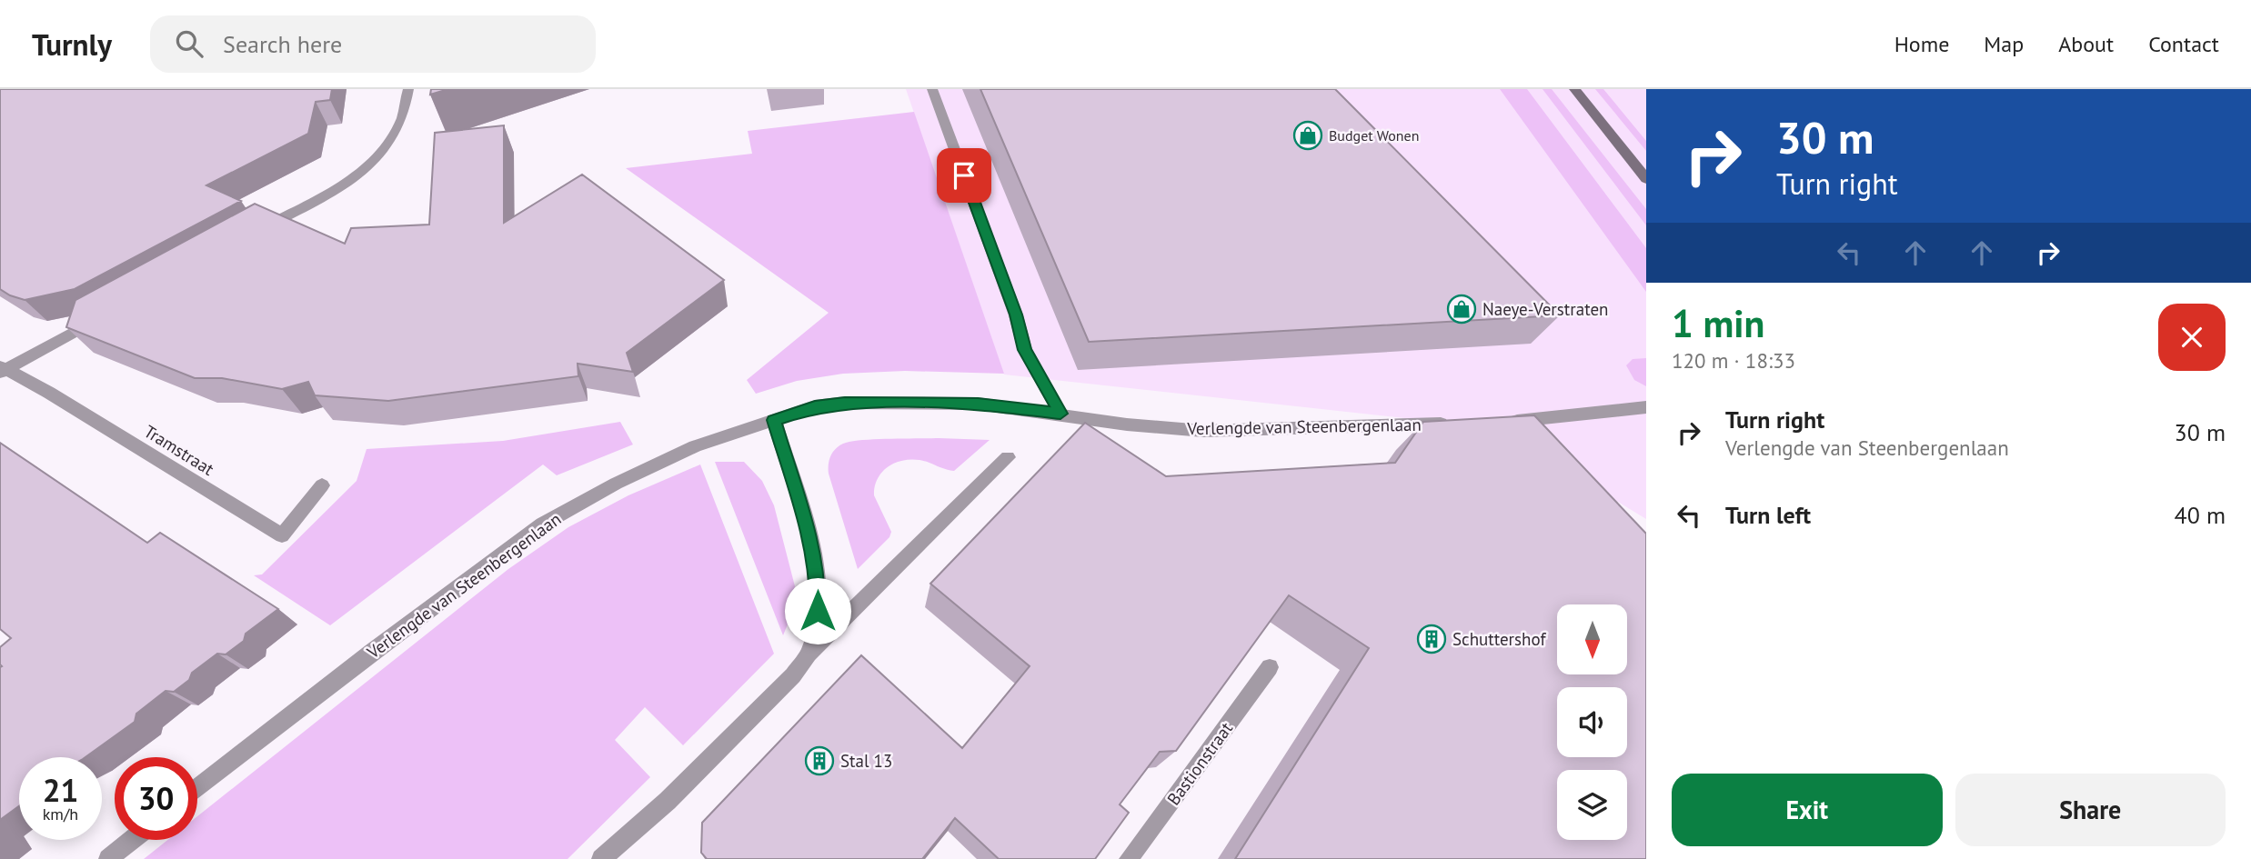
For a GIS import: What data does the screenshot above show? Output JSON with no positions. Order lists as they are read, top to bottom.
{
  "streets": {
    "street": ["Verlengde van Steenbergenlaan", "Tramstraat", "Bastionstraat"]
  },
  "places": {
    "shop": ["Budget Wonen", "Naeye-Verstraten"],
    "building": ["Schuttershof", "Stal 13"]
  },
  "north": "bottom",
  "page": {
    "header": "Turnly",
    "search": "Search here",
    "nav": [
      "Home",
      "Map",
      "About",
      "Contact"
    ],
    "turn": ["30 m", "Turn right"],
    "heading": ["1 min", "120 m · 18:33"],
    "list": [
      {
        "name": "Turn right",
        "note": "Verlengde van Steenbergenlaan",
        "value": "30 m"
      },
      {
        "name": "Turn left",
        "value": "40 m"
      }
    ],
    "speed": "21 km/h",
    "limit": "30",
    "buttons": ["Exit", "Share"]
  }
}
